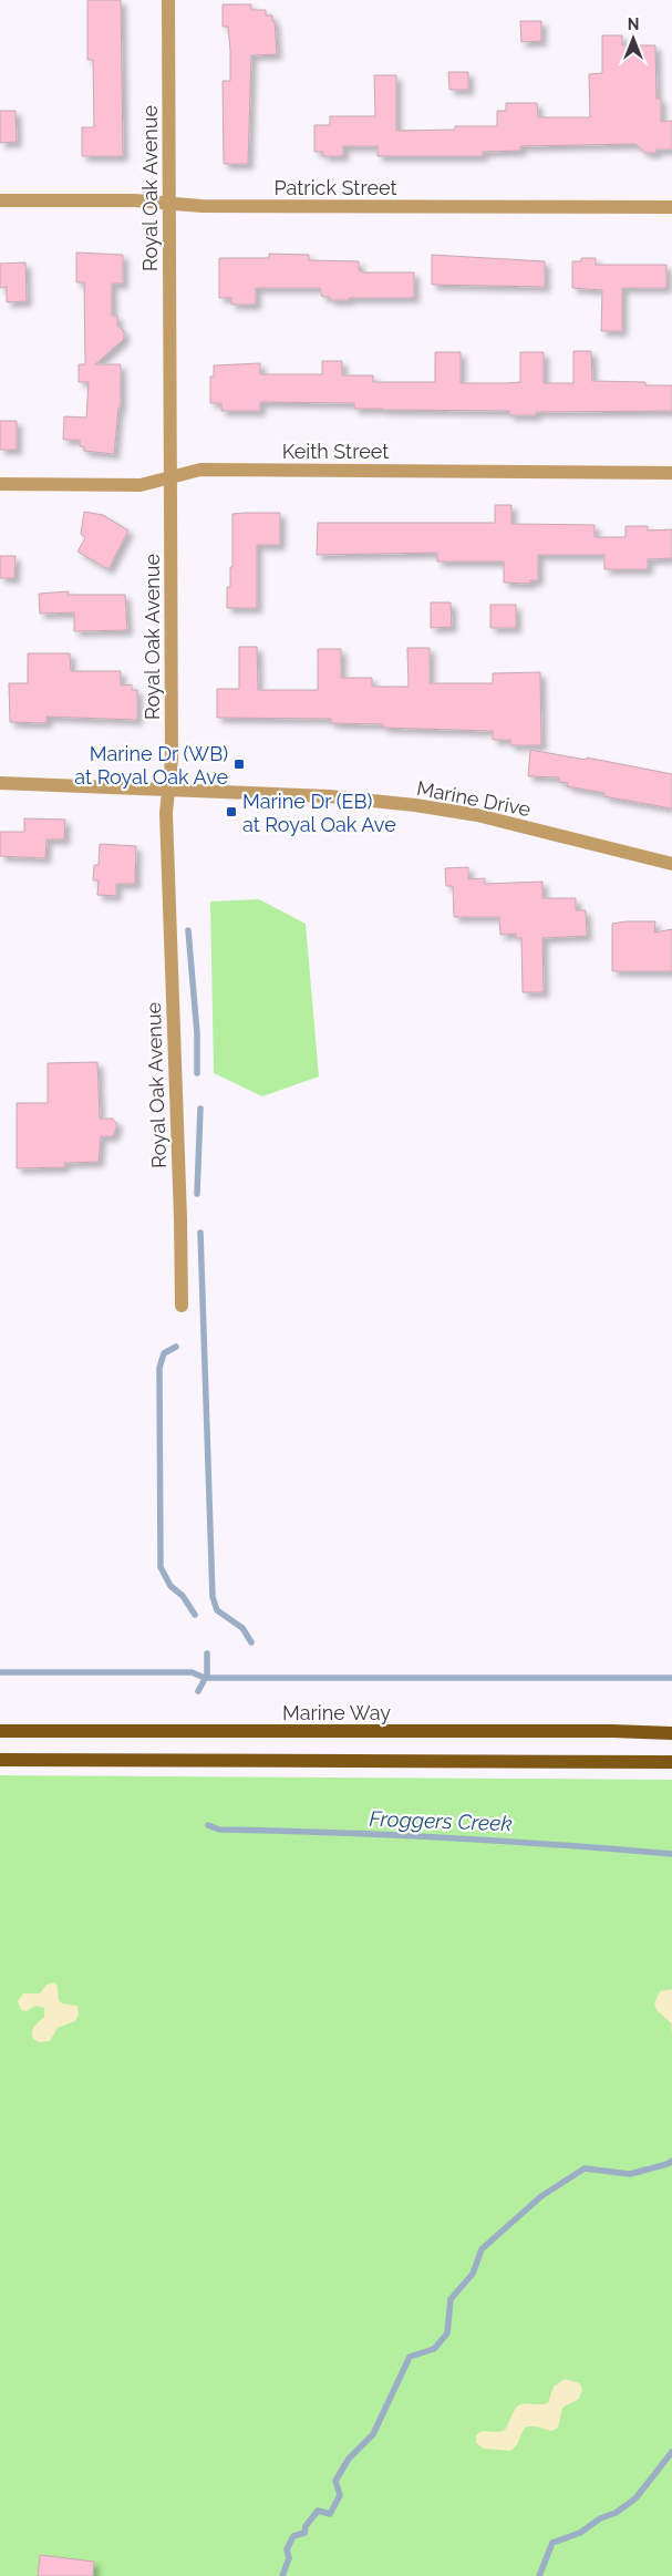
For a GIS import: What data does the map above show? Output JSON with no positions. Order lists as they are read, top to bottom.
{
  "streets": {
    "main road": ["Marine Way"],
    "street": [
      "Patrick Street",
      "Royal Oak Avenue",
      "Keith Street",
      "Marine Drive"
    ]
  },
  "crossings": [
    ["Patrick Street", "Royal Oak Avenue"],
    ["Royal Oak Avenue", "Keith Street"],
    ["Royal Oak Avenue", "Marine Drive"]
  ],
  "water": ["Froggers Creek"],
  "places": {
    "transit": ["Marine Dr (WB) at Royal Oak Ave", "Marine Dr (EB) at Royal Oak Ave"]
  },
  "north": "top"
}
